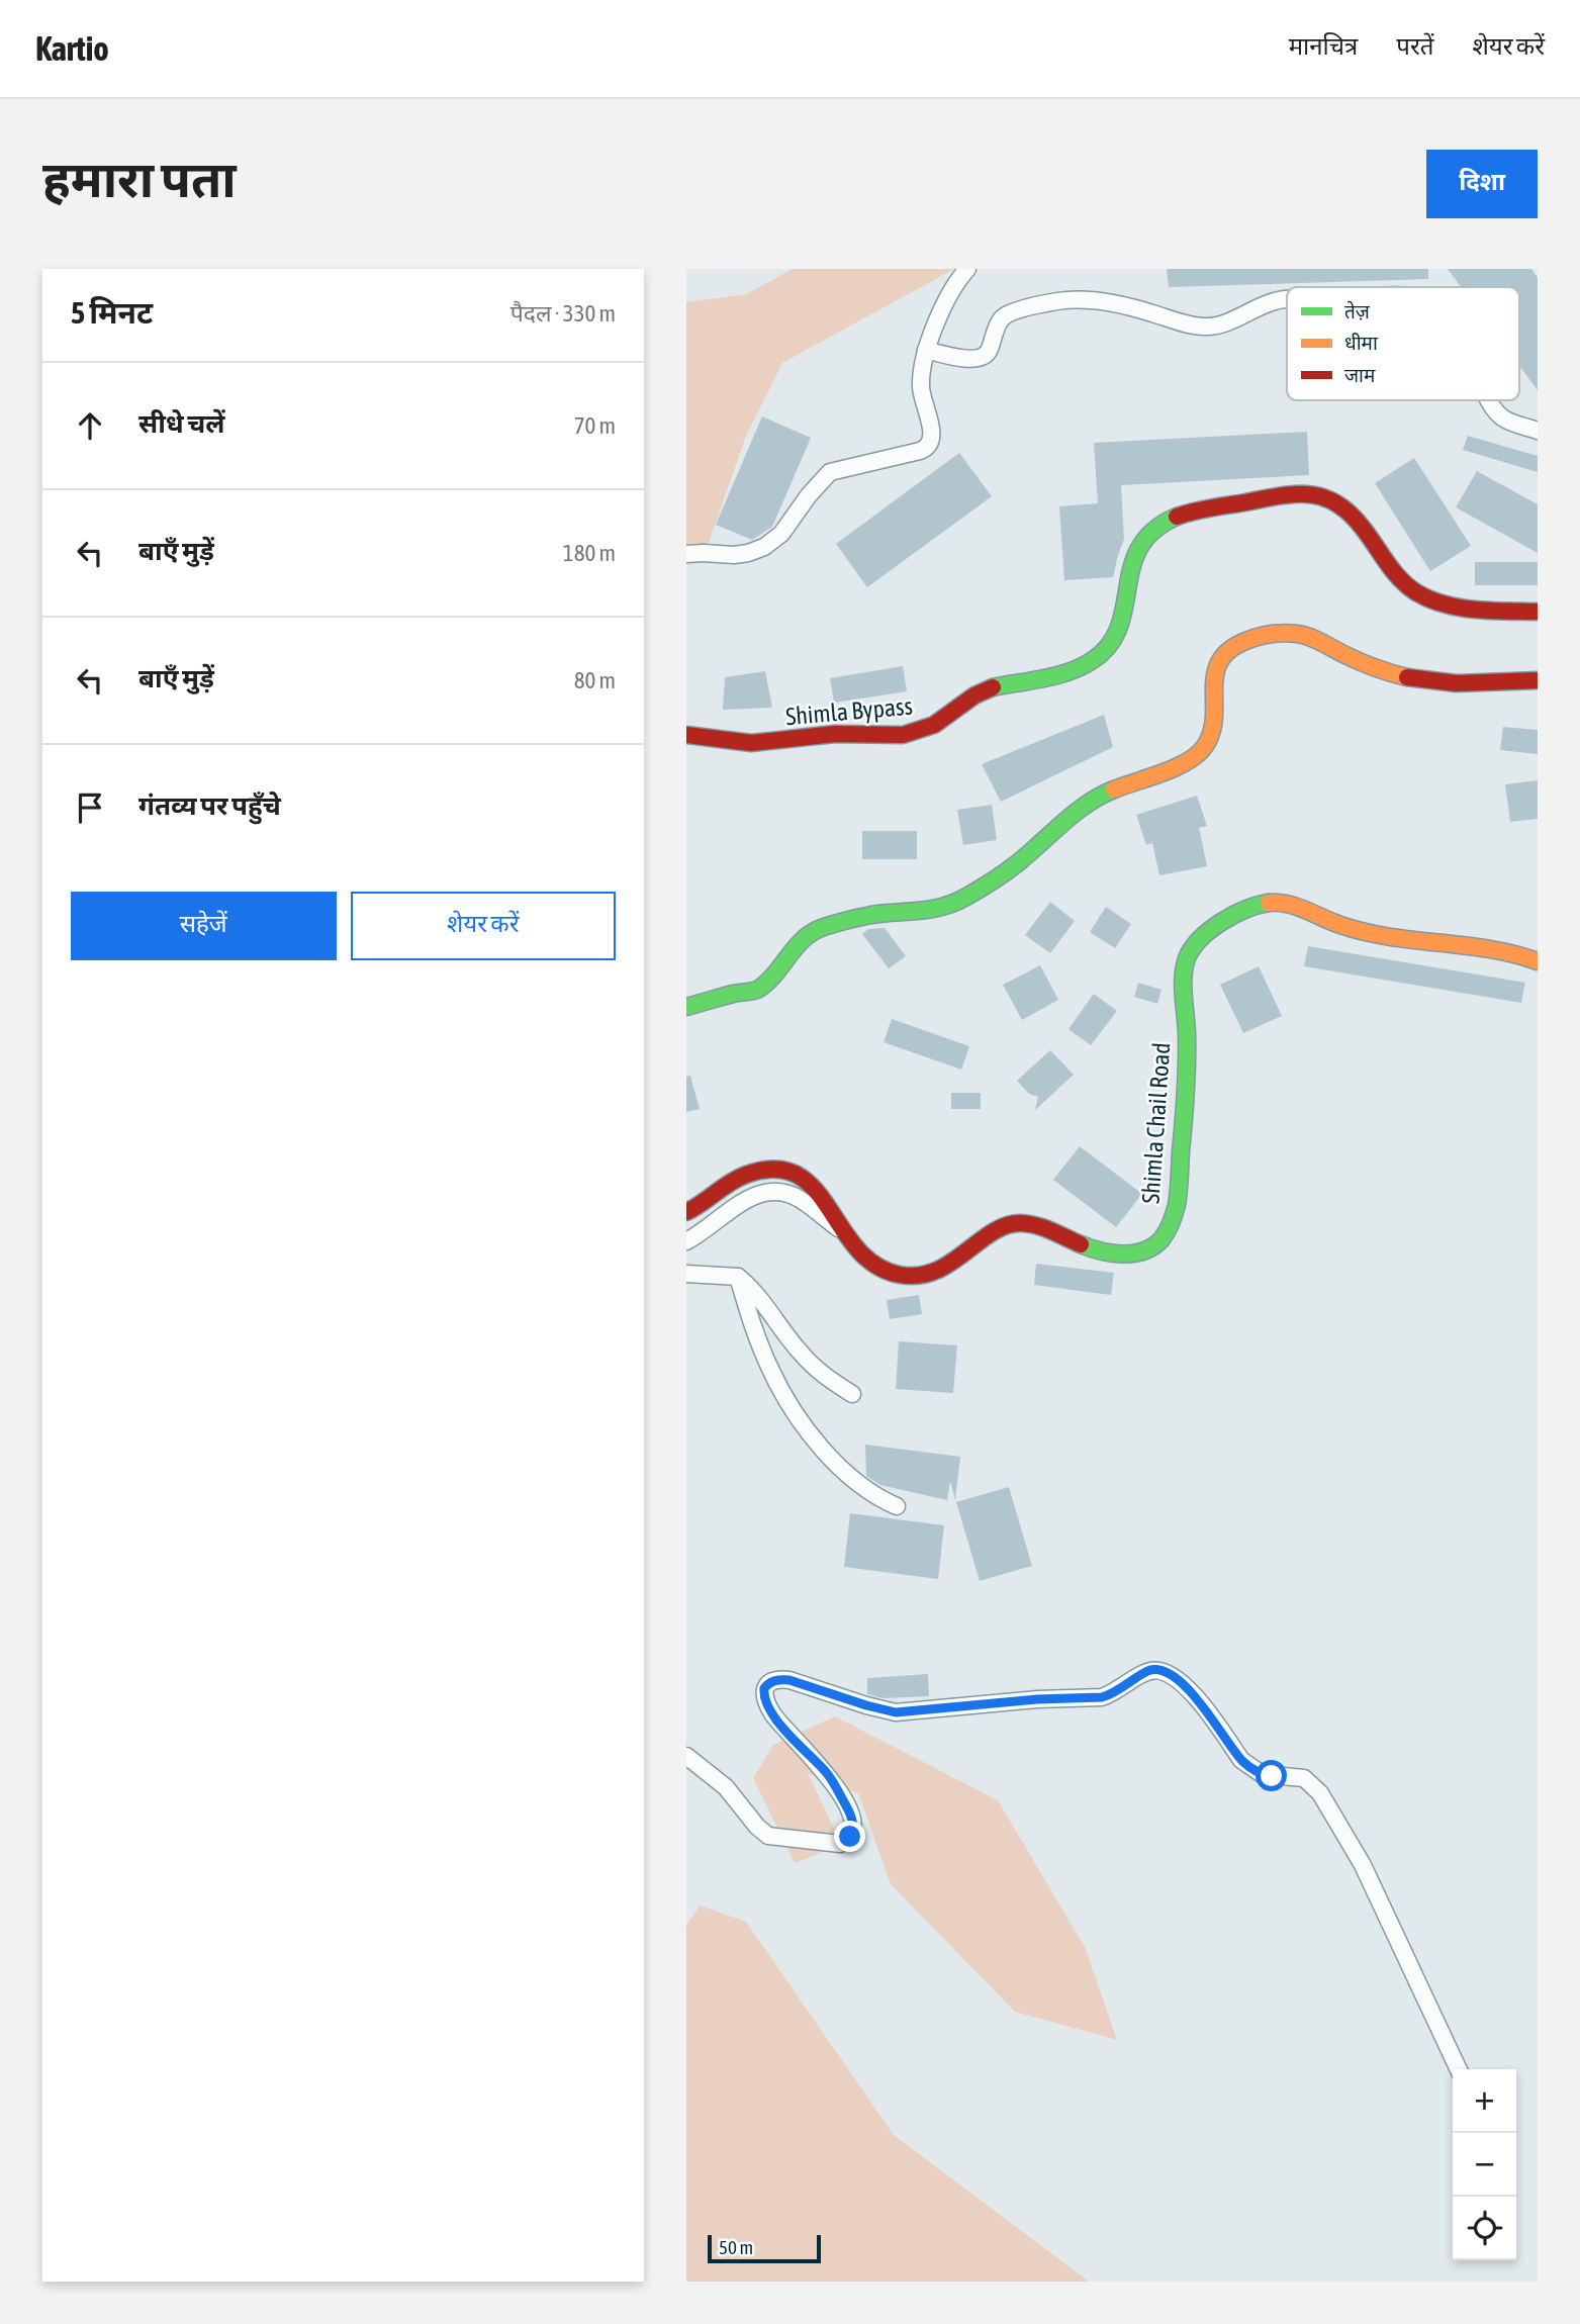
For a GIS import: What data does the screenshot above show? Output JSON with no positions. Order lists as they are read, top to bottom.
{
  "streets": {
    "main road": ["Shimla Bypass", "Shimla Chail Road"]
  },
  "legend": ["तेज़", "धीमा", "जाम"],
  "scale_bar": "50 m",
  "page": {
    "header": "Kartio",
    "nav": ["मानचित्र", "परतें", "शेयर करें"],
    "buttons": [
      "दिशा",
      ["सहेजें", "शेयर करें"]
    ],
    "title": "हमारा पता",
    "heading": ["5 मिनट", "पैदल · 330 m"],
    "list": [
      ["सीधे चलें", "70 m"],
      ["बाएँ मुड़ें", "180 m"],
      ["बाएँ मुड़ें", "80 m"],
      "गंतव्य पर पहुँचे"
    ],
    "map_buttons": ["+", "−"],
    "scale": "50 m"
  }
}
